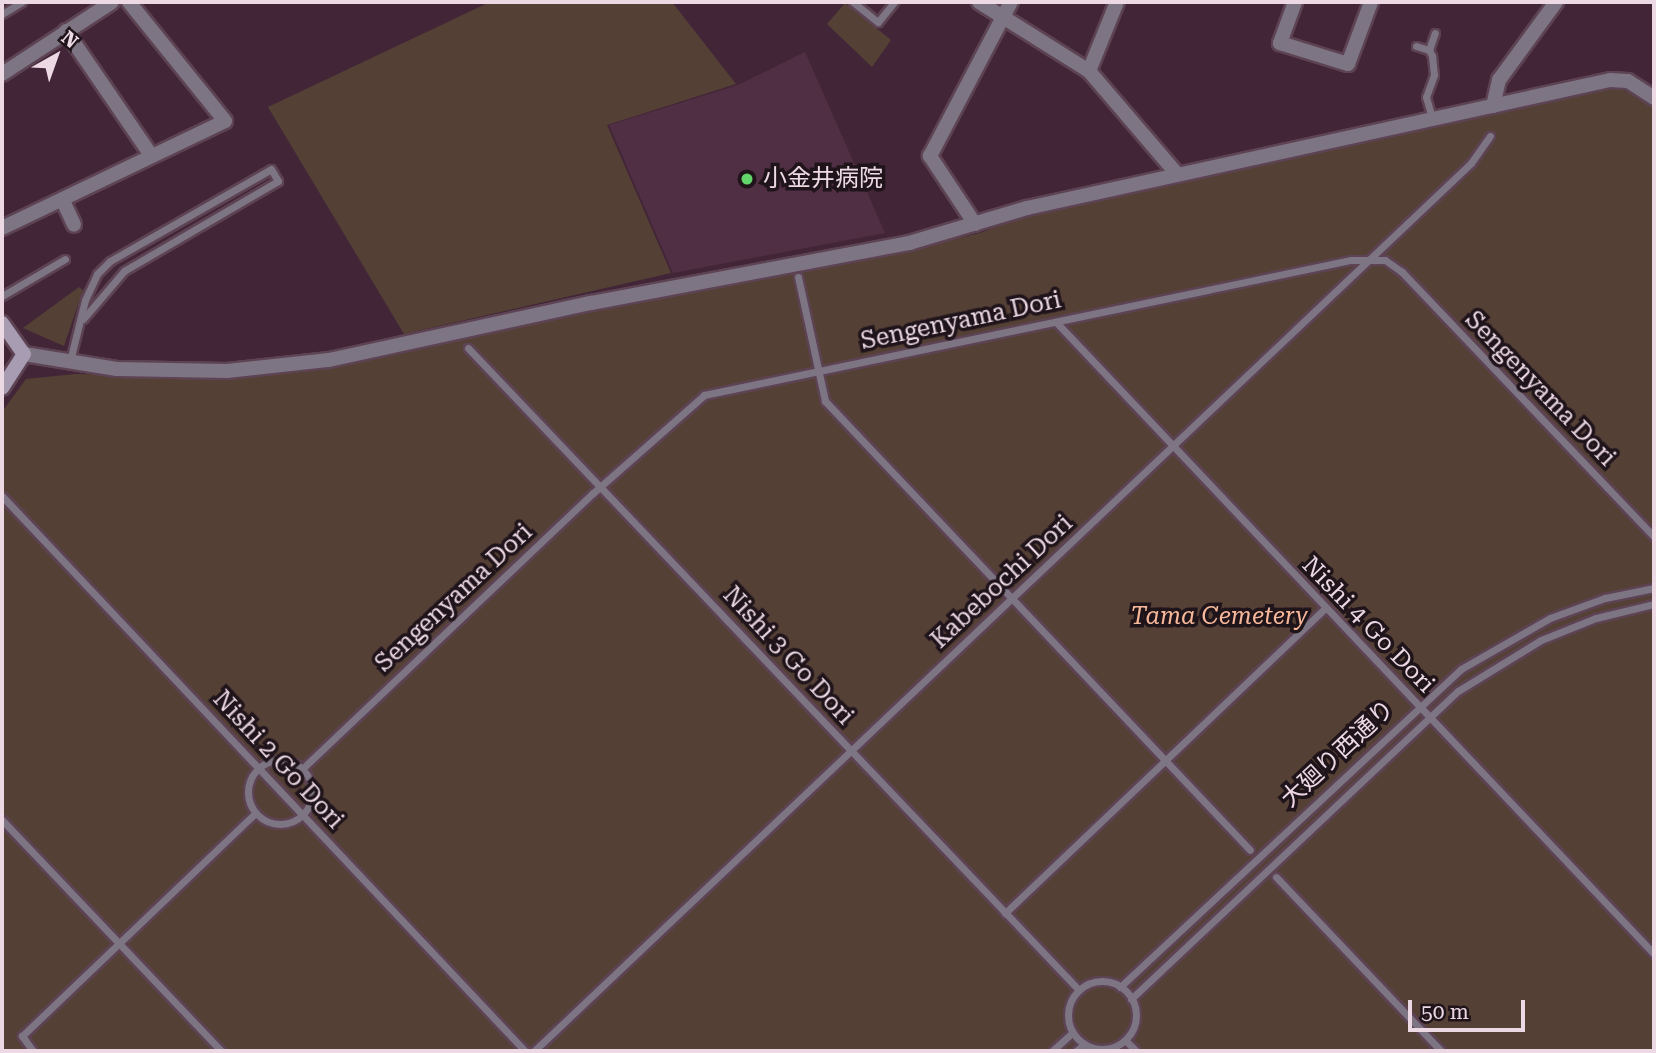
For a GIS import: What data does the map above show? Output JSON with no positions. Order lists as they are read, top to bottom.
{
  "streets": {
    "lane": [
      "Sengenyama Dori",
      "Kabebochi Dori",
      "Nishi 4 Go Dori",
      "Nishi 3 Go Dori",
      "大廻り西通り",
      "Nishi 2 Go Dori"
    ]
  },
  "crossings": [
    ["Sengenyama Dori", "Kabebochi Dori"],
    ["Sengenyama Dori", "Nishi 4 Go Dori"],
    ["Sengenyama Dori", "Nishi 3 Go Dori"],
    ["Kabebochi Dori", "Nishi 4 Go Dori"],
    ["Kabebochi Dori", "Nishi 3 Go Dori"],
    ["Nishi 4 Go Dori", "大廻り西通り"],
    ["Nishi 3 Go Dori", "大廻り西通り"]
  ],
  "parks": ["Tama Cemetery"],
  "places": ["小金井病院"],
  "scale_bar": "50 m",
  "north": "top right"
}
